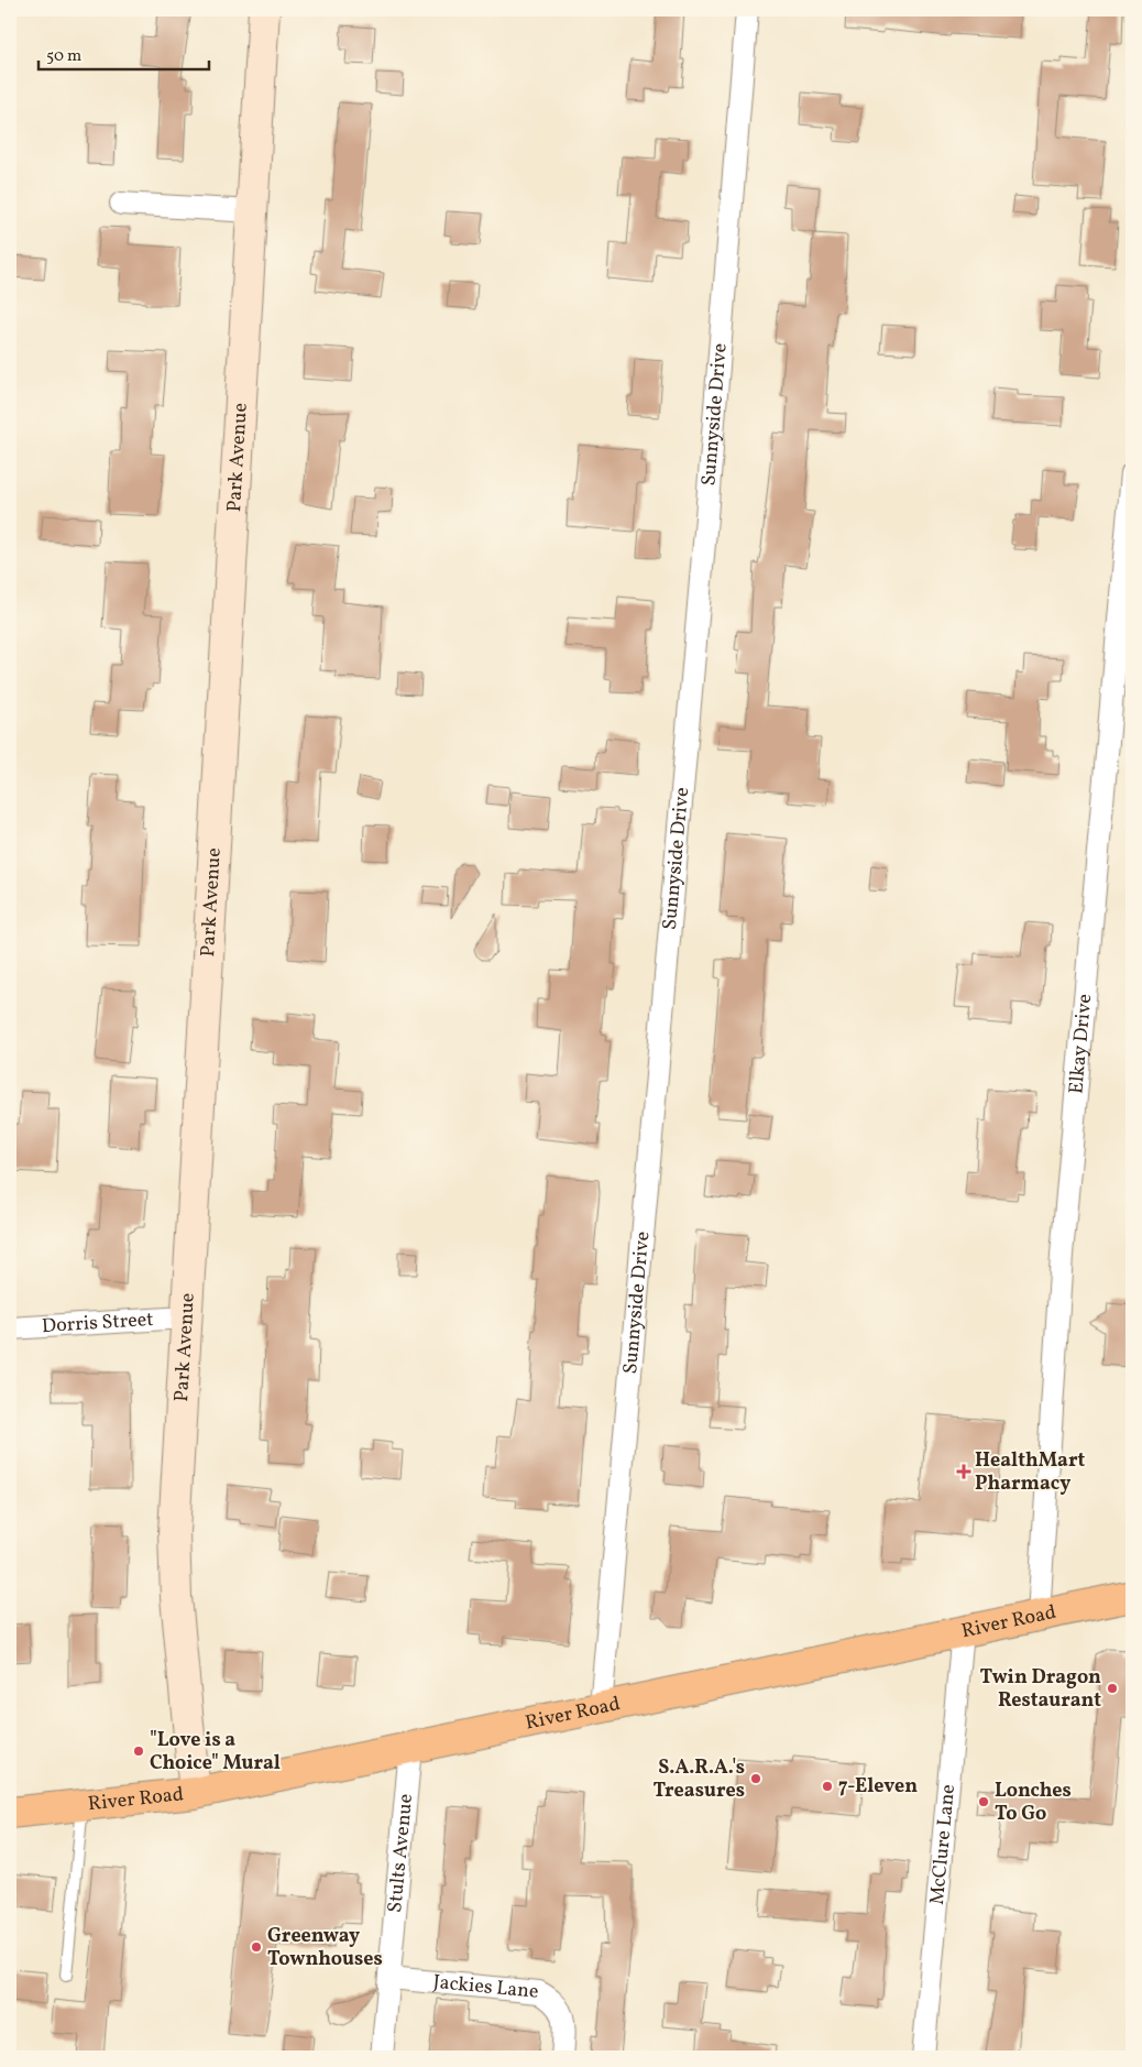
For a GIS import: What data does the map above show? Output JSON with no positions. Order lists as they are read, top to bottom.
{
  "streets": {
    "main road": ["River Road"],
    "street": [
      "Sunnyside Drive",
      "Park Avenue",
      "Elkay Drive",
      "Dorris Street",
      "McClure Lane",
      "Stults Avenue",
      "Jackies Lane"
    ]
  },
  "crossings": [
    ["Sunnyside Drive", "River Road"],
    ["Park Avenue", "Dorris Street"],
    ["Park Avenue", "River Road"],
    ["Elkay Drive", "River Road"],
    ["River Road", "McClure Lane"],
    ["River Road", "Stults Avenue"],
    ["Stults Avenue", "Jackies Lane"]
  ],
  "places": {
    "health": ["HealthMart Pharmacy"],
    "other": [
      "Twin Dragon Restaurant",
      "\"Love is a Choice\" Mural",
      "S.A.R.A.'s Treasures",
      "7-Eleven",
      "Lonches To Go",
      "Greenway Townhouses"
    ]
  },
  "scale_bar": "50 m"
}
